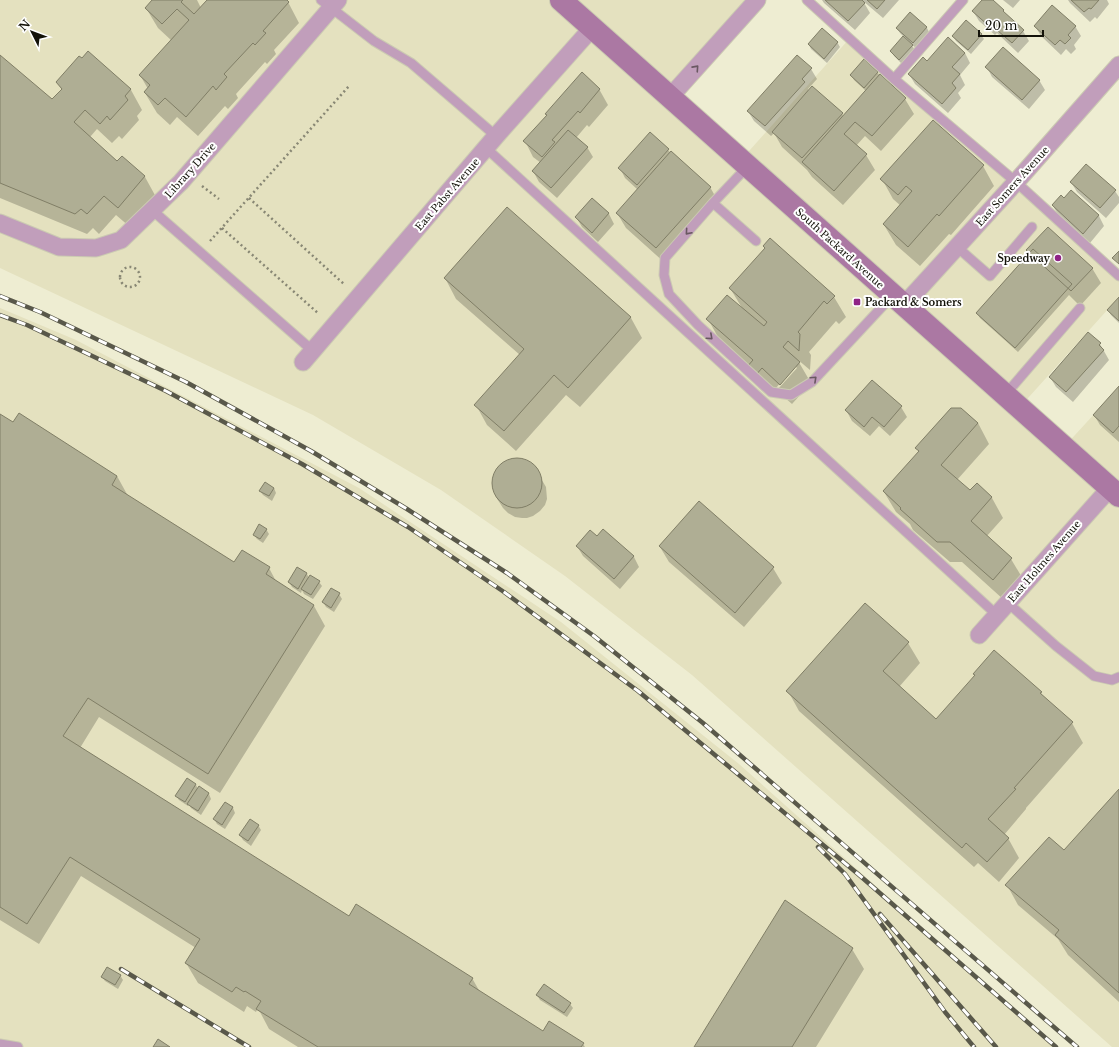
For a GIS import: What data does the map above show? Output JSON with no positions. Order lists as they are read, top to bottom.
{
  "streets": {
    "street": [
      "Library Drive",
      "East Somers Avenue",
      "East Pabst Avenue",
      "South Packard Avenue",
      "East Holmes Avenue"
    ]
  },
  "crossings": [
    ["East Somers Avenue", "South Packard Avenue"],
    ["East Pabst Avenue", "South Packard Avenue"],
    ["South Packard Avenue", "East Holmes Avenue"]
  ],
  "places": {
    "other": ["Speedway"],
    "transit": ["Packard & Somers"]
  },
  "scale_bar": "20 m",
  "north": "top left"
}
